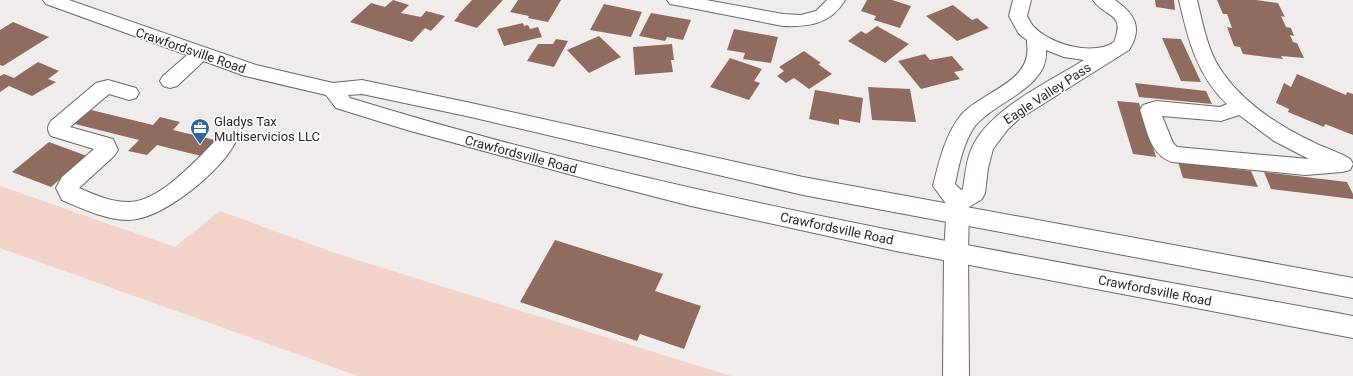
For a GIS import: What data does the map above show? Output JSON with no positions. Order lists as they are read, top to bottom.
{
  "streets": {
    "main road": ["Crawfordsville Road", "Eagle Valley Pass"]
  },
  "crossings": [
    ["Crawfordsville Road", "Eagle Valley Pass"]
  ],
  "places": {
    "office": ["Gladys Tax Multiservicios LLC"]
  }
}
